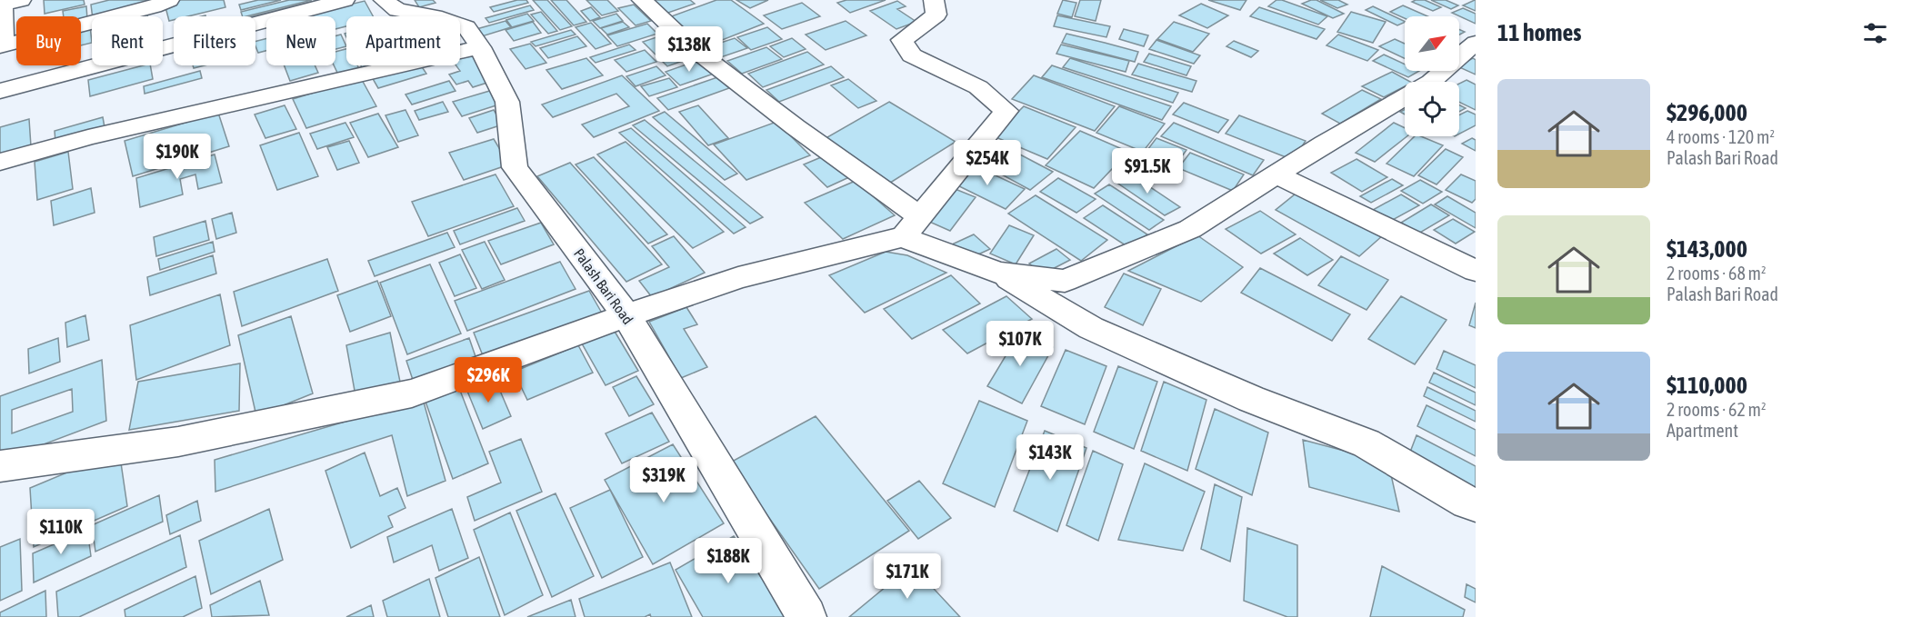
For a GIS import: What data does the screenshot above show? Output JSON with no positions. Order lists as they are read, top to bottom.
{
  "streets": {
    "street": ["Palash Bari Road"]
  },
  "north": "top right",
  "page": {
    "heading": "11 homes",
    "chip": [
      "Buy",
      "Rent",
      "Filters",
      "New",
      "Apartment"
    ],
    "price": [
      "$138K",
      "$190K",
      "$254K",
      "$91.5K",
      "$107K",
      "$296K",
      "$143K",
      "$319K",
      "$110K",
      "$188K",
      "$171K"
    ],
    "list": [
      {
        "name": "$296,000",
        "note": "4 rooms · 120 m² · Palash Bari Road"
      },
      {
        "name": "$143,000",
        "note": "2 rooms · 68 m² · Palash Bari Road"
      },
      {
        "name": "$110,000",
        "note": "2 rooms · 62 m² · Apartment"
      }
    ]
  }
}
